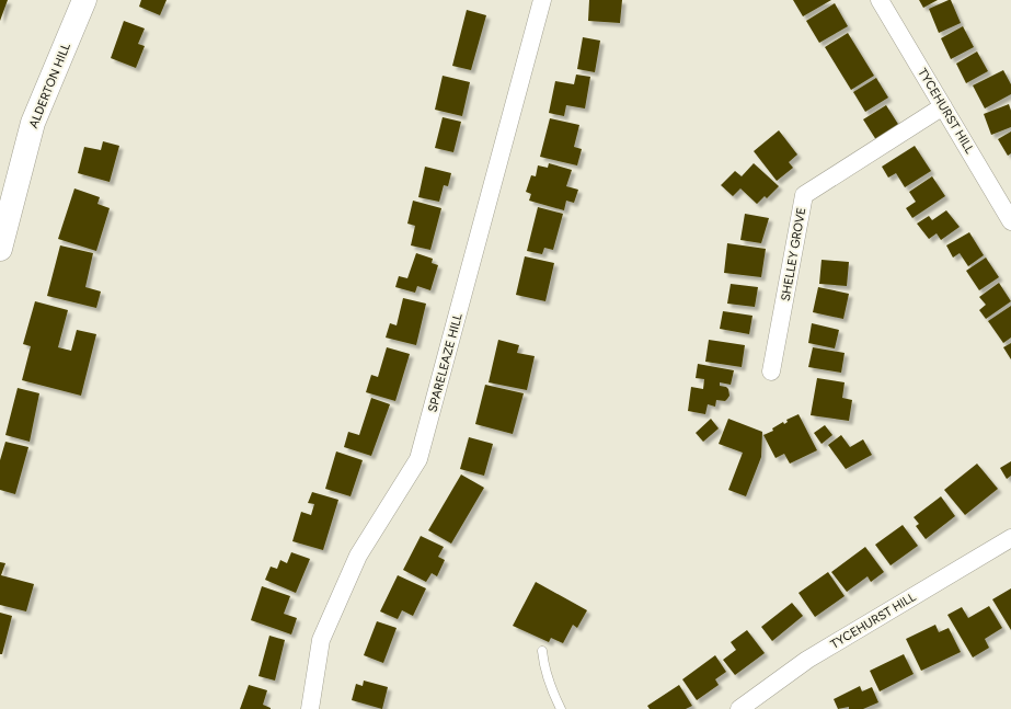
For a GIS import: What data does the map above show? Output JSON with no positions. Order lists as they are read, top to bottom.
{
  "streets": {
    "street": [
      "ALDERTON HILL",
      "TYCEHURST HILL",
      "SHELLEY GROVE",
      "SPARELEAZE HILL"
    ]
  },
  "crossings": [
    ["TYCEHURST HILL", "SHELLEY GROVE"]
  ]
}
